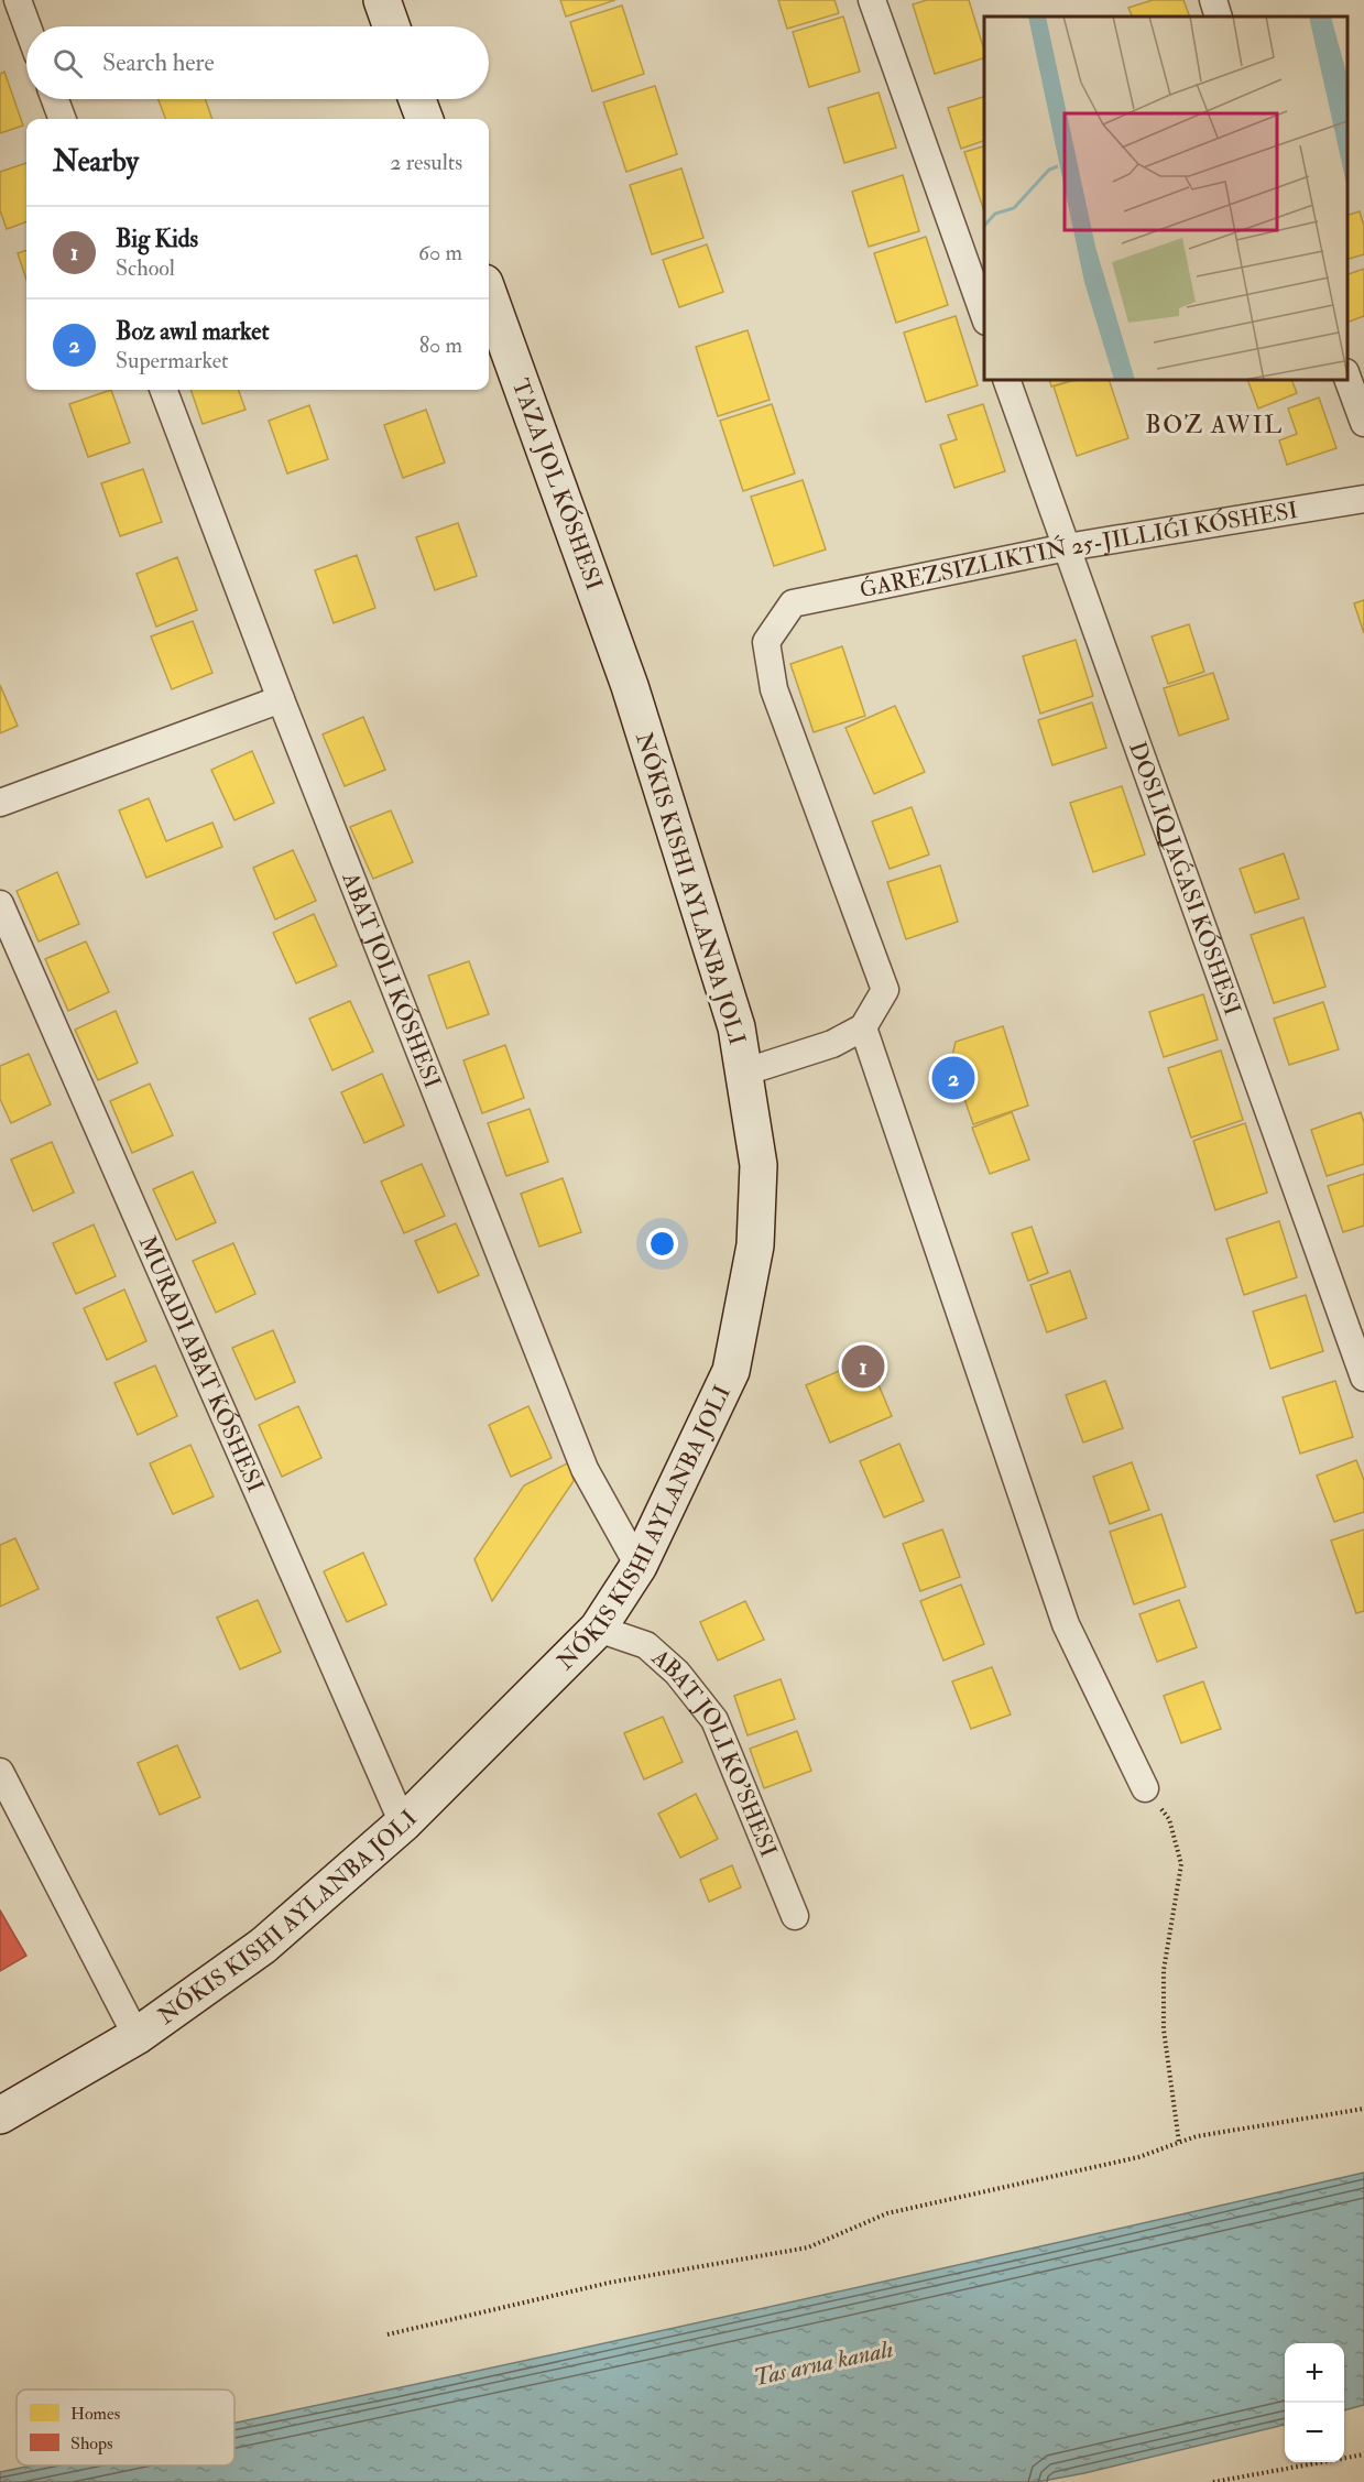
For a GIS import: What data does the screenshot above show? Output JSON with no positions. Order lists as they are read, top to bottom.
{
  "streets": {
    "main road": ["TAZA JOL KÓSHESI"],
    "street": ["ABAT JOLI KO'SHESI"]
  },
  "crossings": [
    ["TAZA JOL KÓSHESI", "ABAT JOLI KO'SHESI"]
  ],
  "districts": ["BOZ AWIL"],
  "water": ["Tas arna kanalı"],
  "legend": ["Homes", "Shops"],
  "page": {
    "search": "Search here",
    "heading": ["Nearby", "2 results"],
    "list": [
      {
        "mark": "1",
        "name": "Big Kids",
        "note": "School",
        "value": "60 m"
      },
      {
        "mark": "2",
        "name": "Boz awıl market",
        "note": "Supermarket",
        "value": "80 m"
      }
    ],
    "pins": ["2", "1"],
    "map_buttons": ["+", "−"]
  }
}
